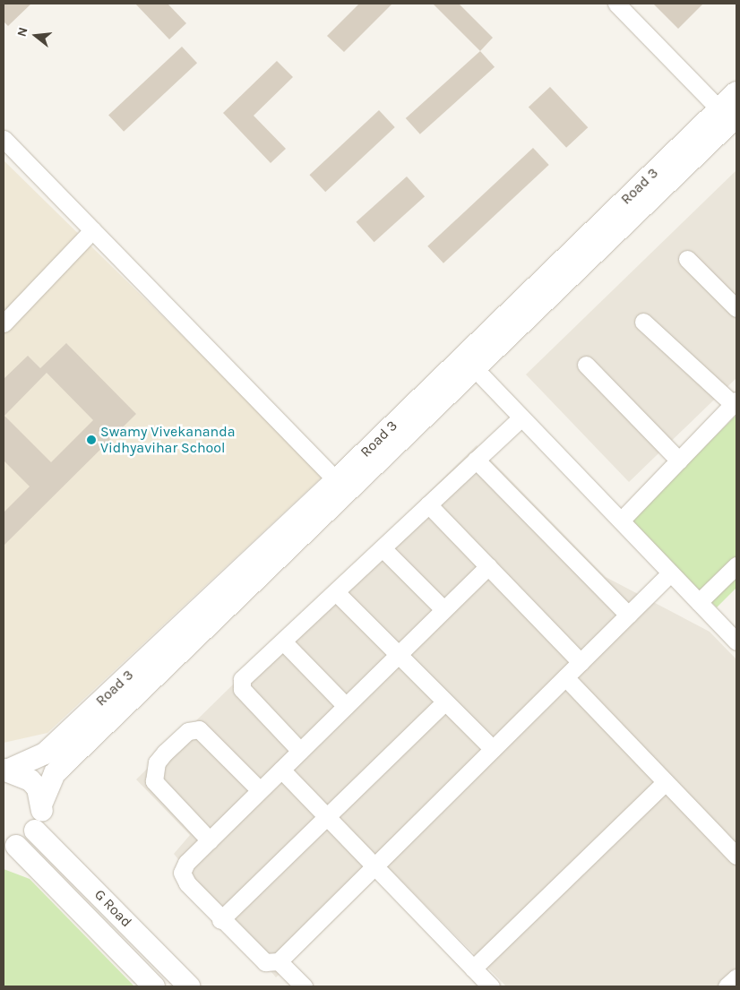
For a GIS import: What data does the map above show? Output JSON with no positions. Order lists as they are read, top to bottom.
{
  "streets": {
    "street": ["Road 3", "G Road"]
  },
  "crossings": [
    ["Road 3", "G Road"]
  ],
  "places": ["Swamy Vivekananda Vidhyavihar School"],
  "north": "left"
}
